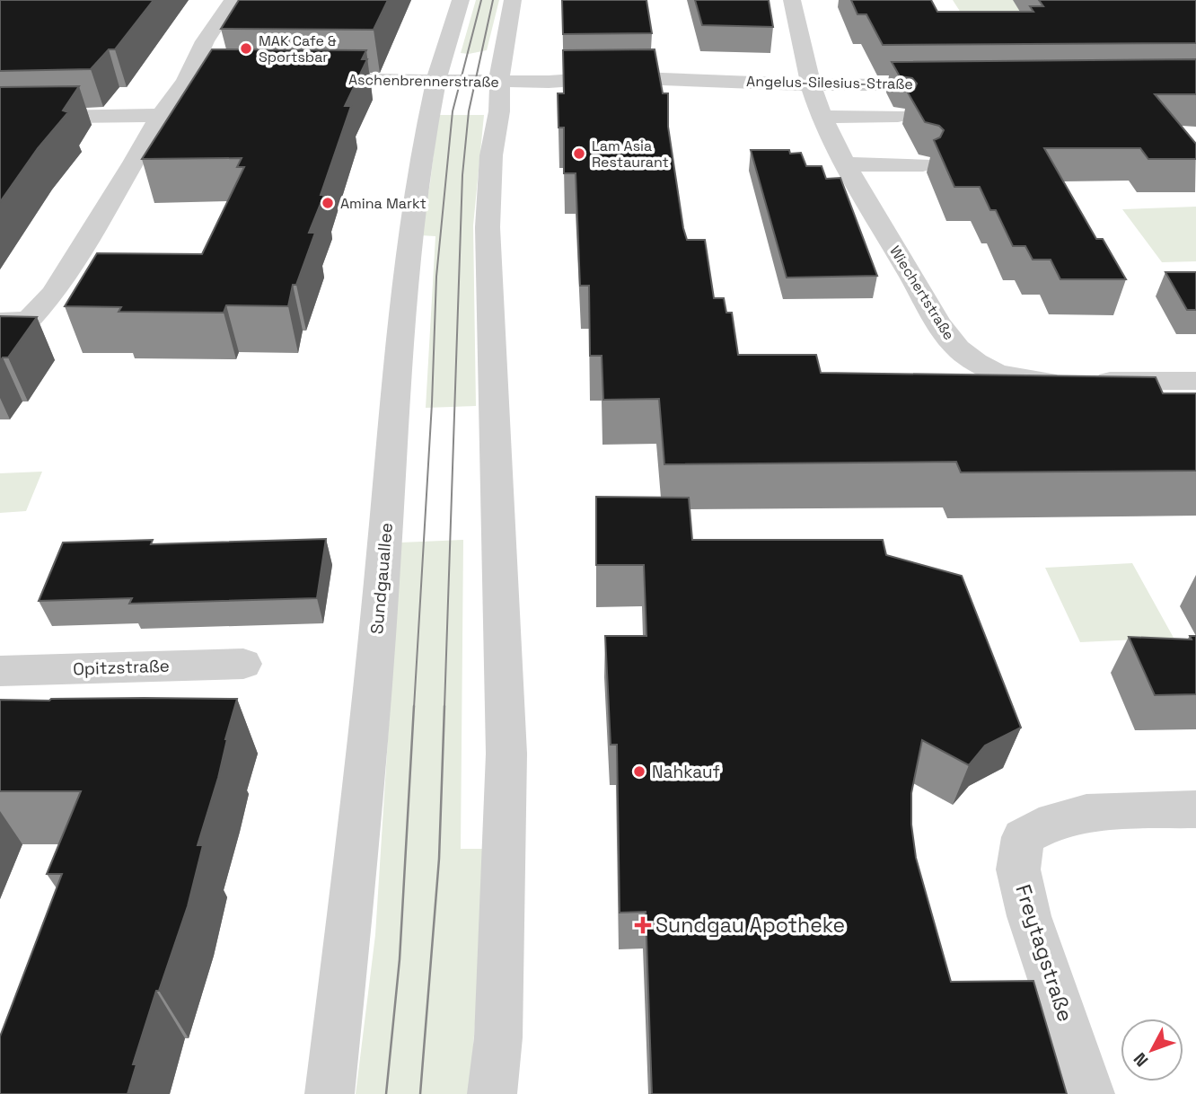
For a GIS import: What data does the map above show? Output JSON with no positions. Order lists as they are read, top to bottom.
{
  "streets": {
    "street": [
      "Aschenbrennerstraße",
      "Angelus-Silesius-Straße",
      "Wiechertstraße",
      "Sundgauallee",
      "Opitzstraße",
      "Freytagstraße"
    ]
  },
  "crossings": [
    ["Aschenbrennerstraße", "Angelus-Silesius-Straße"],
    ["Aschenbrennerstraße", "Sundgauallee"],
    ["Angelus-Silesius-Straße", "Wiechertstraße"]
  ],
  "places": {
    "other": [
      "MAK Cafe & Sportsbar",
      "Lam Asia Restaurant",
      "Amina Markt",
      "Nahkauf"
    ],
    "health": ["Sundgau Apotheke"]
  },
  "north": "bottom left"
}
